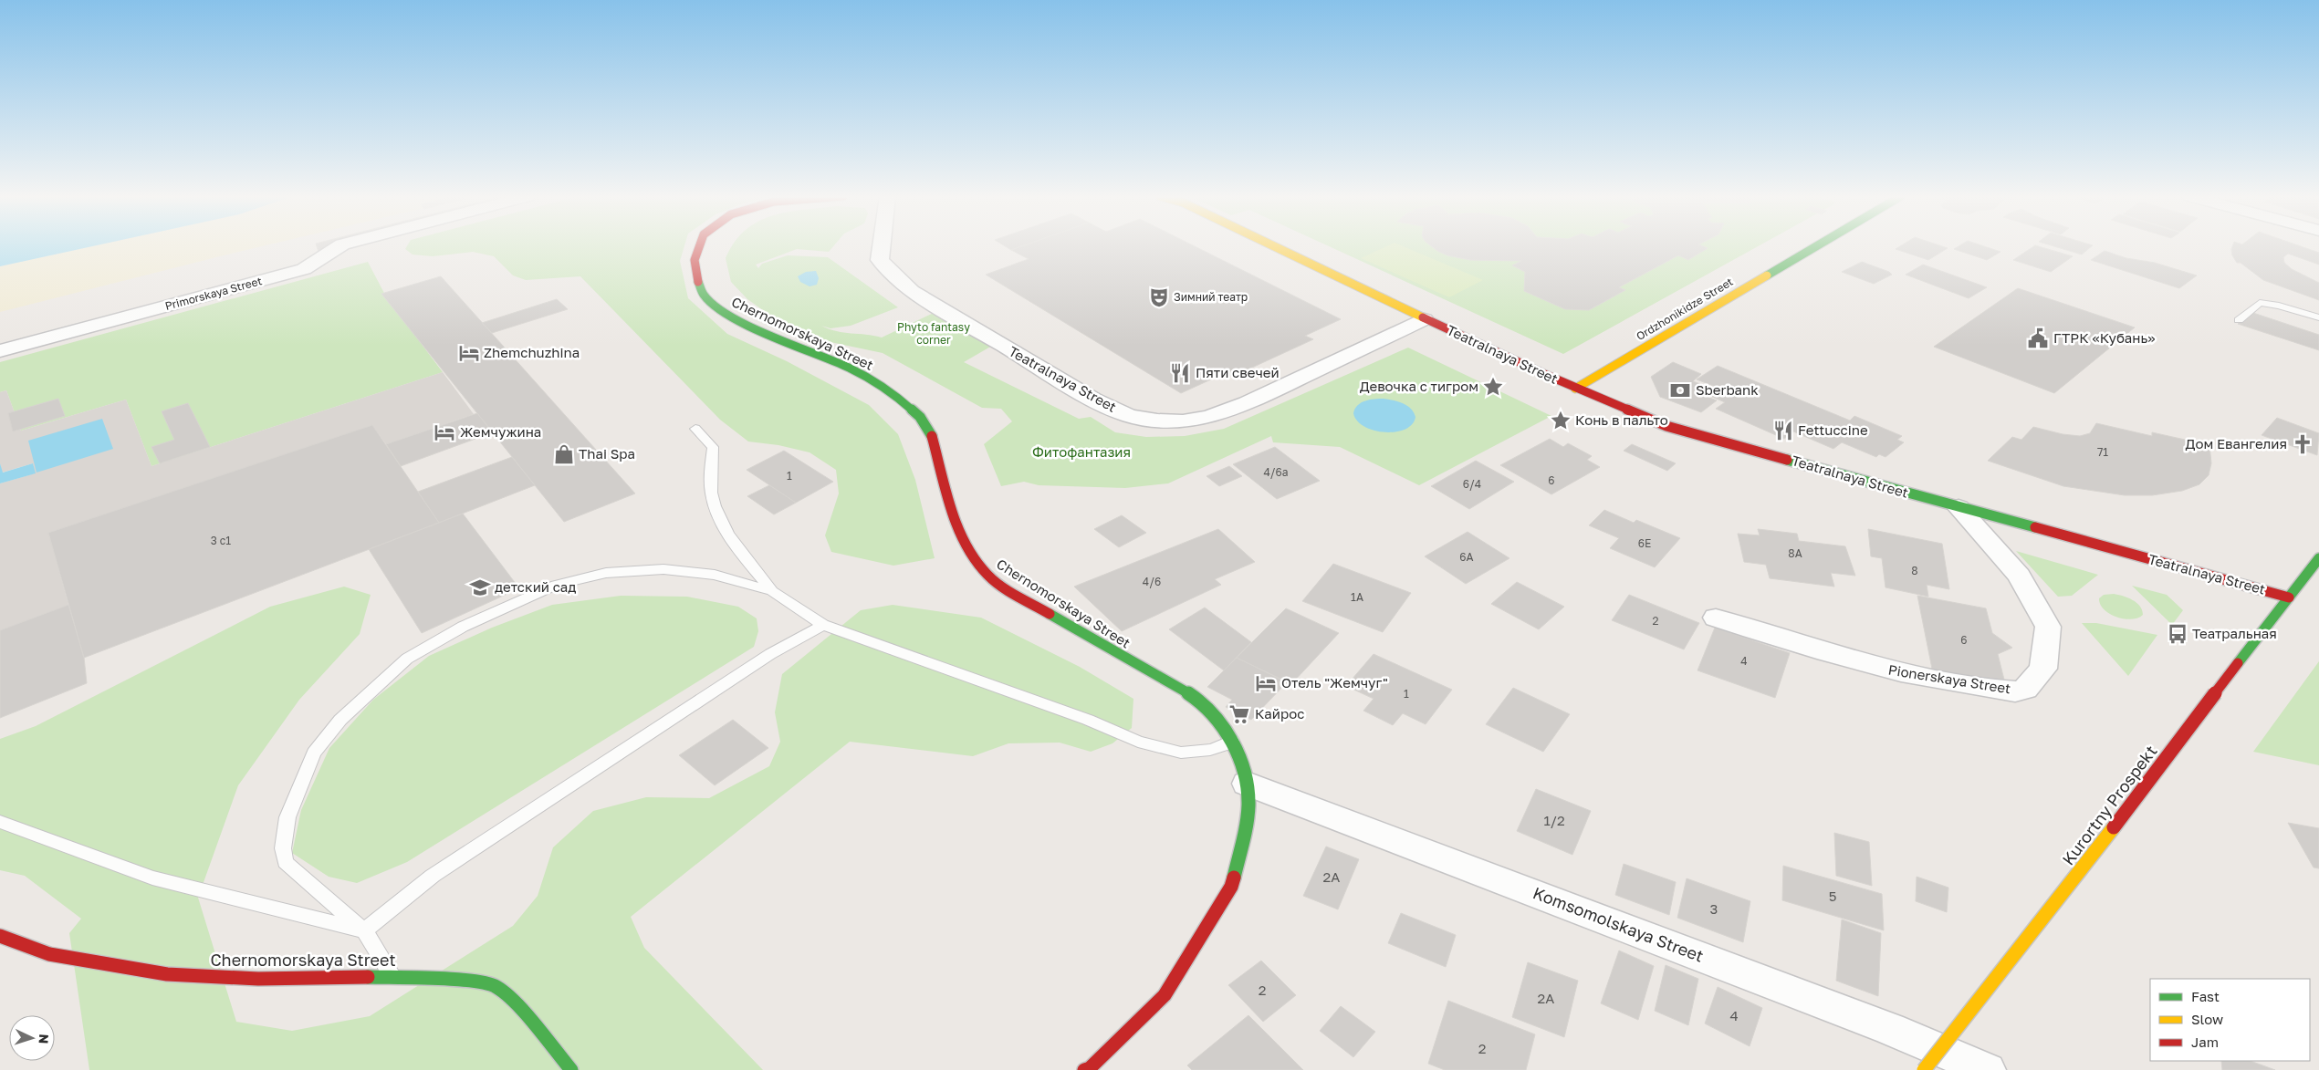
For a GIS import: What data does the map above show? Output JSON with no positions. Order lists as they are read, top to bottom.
{
  "streets": {
    "main road": [
      "Ordzhonikidze Street",
      "Chernomorskaya Street",
      "Teatralnaya Street",
      "Kurortny Prospekt"
    ],
    "street": ["Primorskaya Street", "Pionerskaya Street", "Komsomolskaya Street"]
  },
  "crossings": [
    ["Ordzhonikidze Street", "Teatralnaya Street"],
    ["Chernomorskaya Street", "Komsomolskaya Street"],
    ["Teatralnaya Street", "Pionerskaya Street"],
    ["Teatralnaya Street", "Kurortny Prospekt"]
  ],
  "parks": ["Phyto fantasy corner", "Фитофантазия"],
  "places": {
    "theatre": ["Зимний театр"],
    "public building": ["ГТРК «Кубань»"],
    "hotel": ["Zhemchuzhina", "Жемчужина", "Отель \"Жемчуг\""],
    "restaurant": ["Пяти свечей", "Fettuccine"],
    "place": ["Девочка с тигром", "Конь в пальто"],
    "bank": ["Sberbank"],
    "church": ["Дом Евангелия"],
    "shop": ["Thai Spa"],
    "school or university": ["детский сад"],
    "bus stop": ["Театральная"],
    "supermarket": ["Кайрос"]
  },
  "house_numbers": [
    "71",
    "4/6а",
    "1",
    "6",
    "6/4",
    "3 с1",
    "6Е",
    "8А",
    "6А",
    "8",
    "4/6",
    "1А",
    "2",
    "6",
    "4",
    "1",
    "1/2",
    "2А",
    "5",
    "3",
    "2",
    "2А",
    "4",
    "2"
  ],
  "legend": ["Fast", "Slow", "Jam"],
  "north": "right"
}
